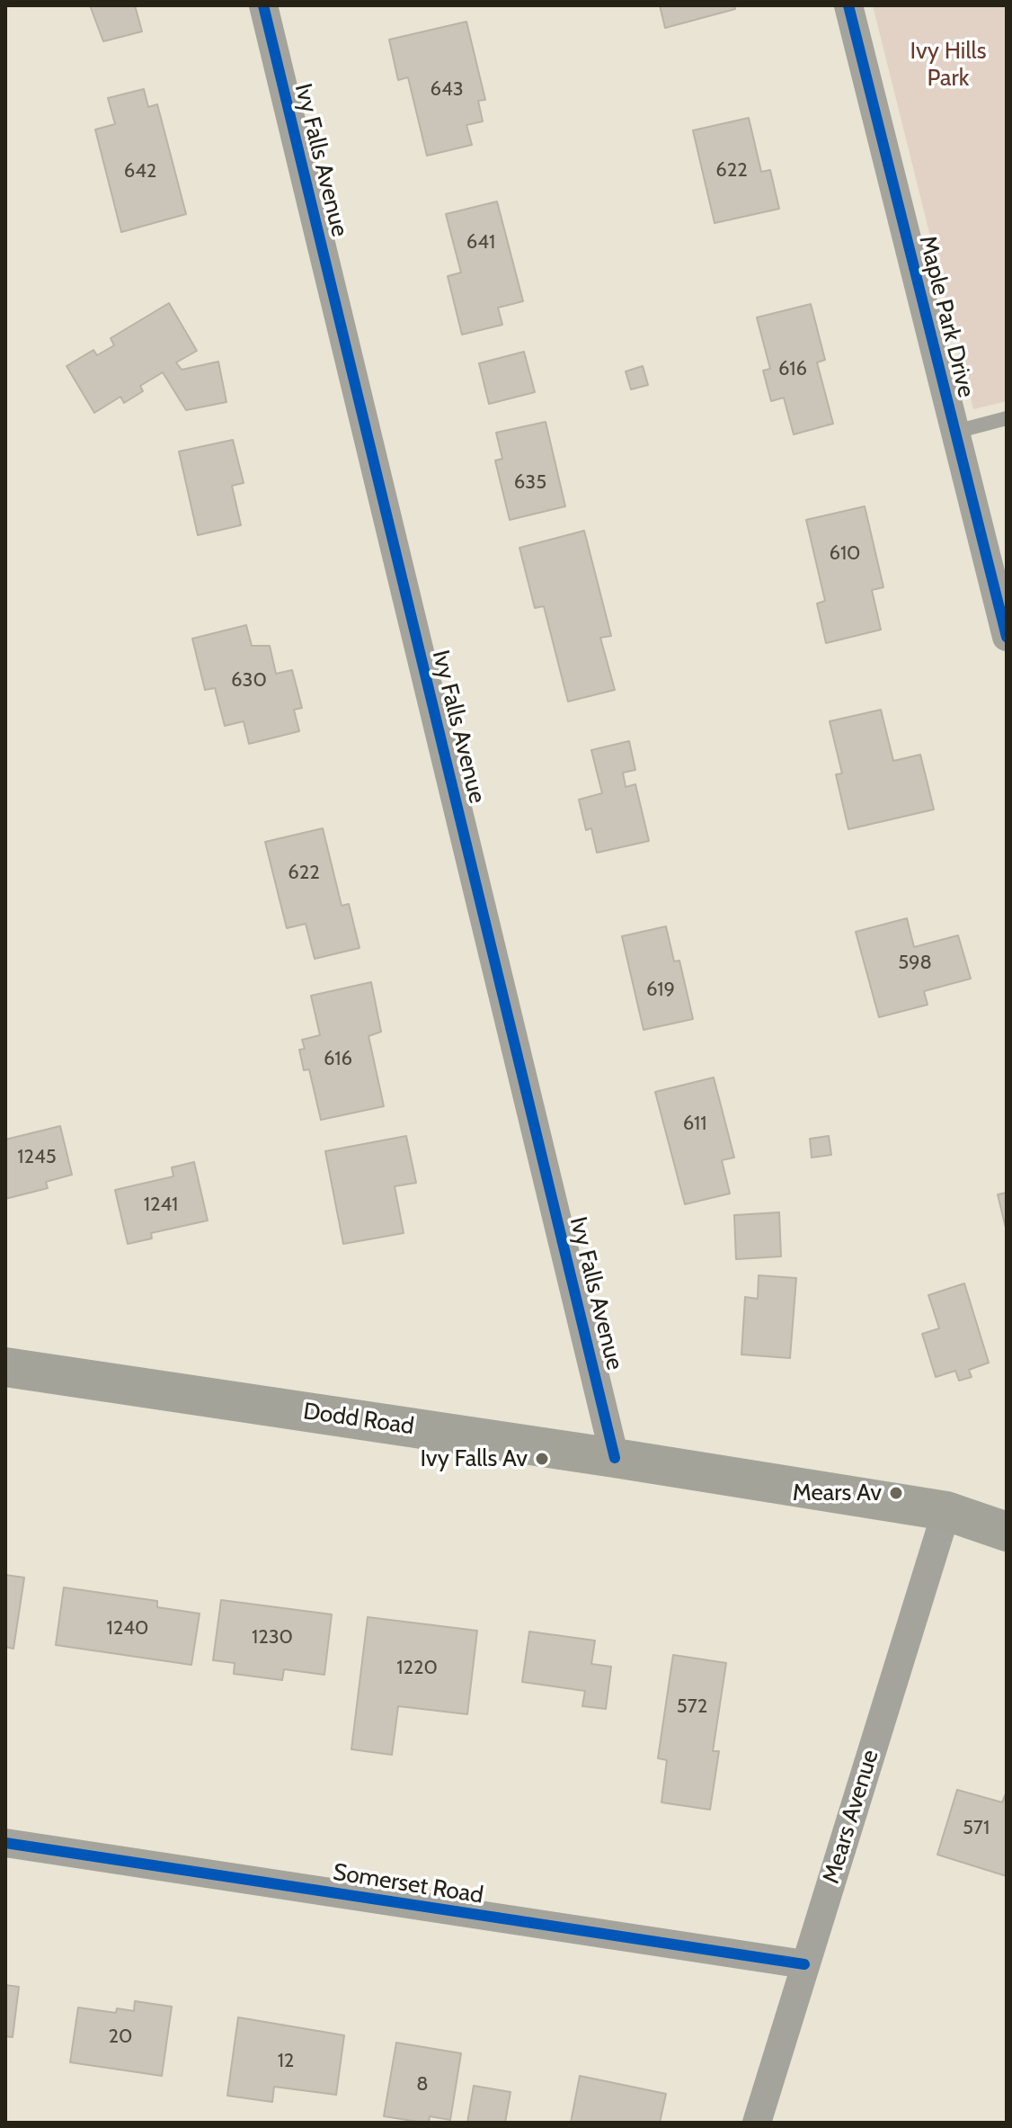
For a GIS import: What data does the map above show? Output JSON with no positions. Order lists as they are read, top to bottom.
{
  "streets": {
    "main road": ["Dodd Road"],
    "street": [
      "Ivy Falls Avenue",
      "Maple Park Drive",
      "Mears Avenue",
      "Somerset Road"
    ]
  },
  "crossings": [
    ["Ivy Falls Avenue", "Dodd Road"],
    ["Dodd Road", "Mears Avenue"],
    ["Mears Avenue", "Somerset Road"]
  ],
  "parks": ["Ivy Hills Park"],
  "places": ["Ivy Falls Av", "Mears Av"],
  "house_numbers": [
    "643",
    "622",
    "642",
    "641",
    "616",
    "635",
    "610",
    "630",
    "622",
    "598",
    "619",
    "616",
    "611",
    "1245",
    "1241",
    "1240",
    "1230",
    "1220",
    "572",
    "571",
    "20",
    "12",
    "8"
  ]
}
